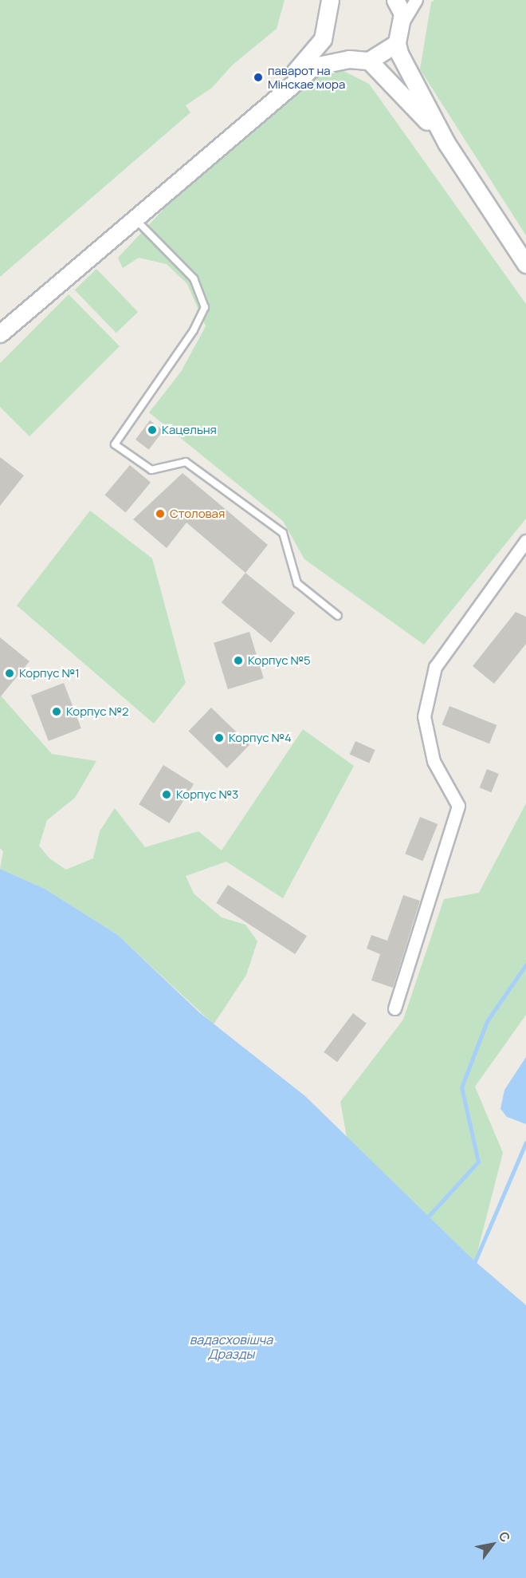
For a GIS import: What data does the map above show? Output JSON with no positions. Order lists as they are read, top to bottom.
{
  "water": ["вадасховішча Дразды"],
  "places": [
    "паварот на Мінскае мора",
    "Кацельня",
    "Столовая",
    "Корпус №5",
    "Корпус №1",
    "Корпус №2",
    "Корпус №4",
    "Корпус №3"
  ],
  "north": "top right"
}
